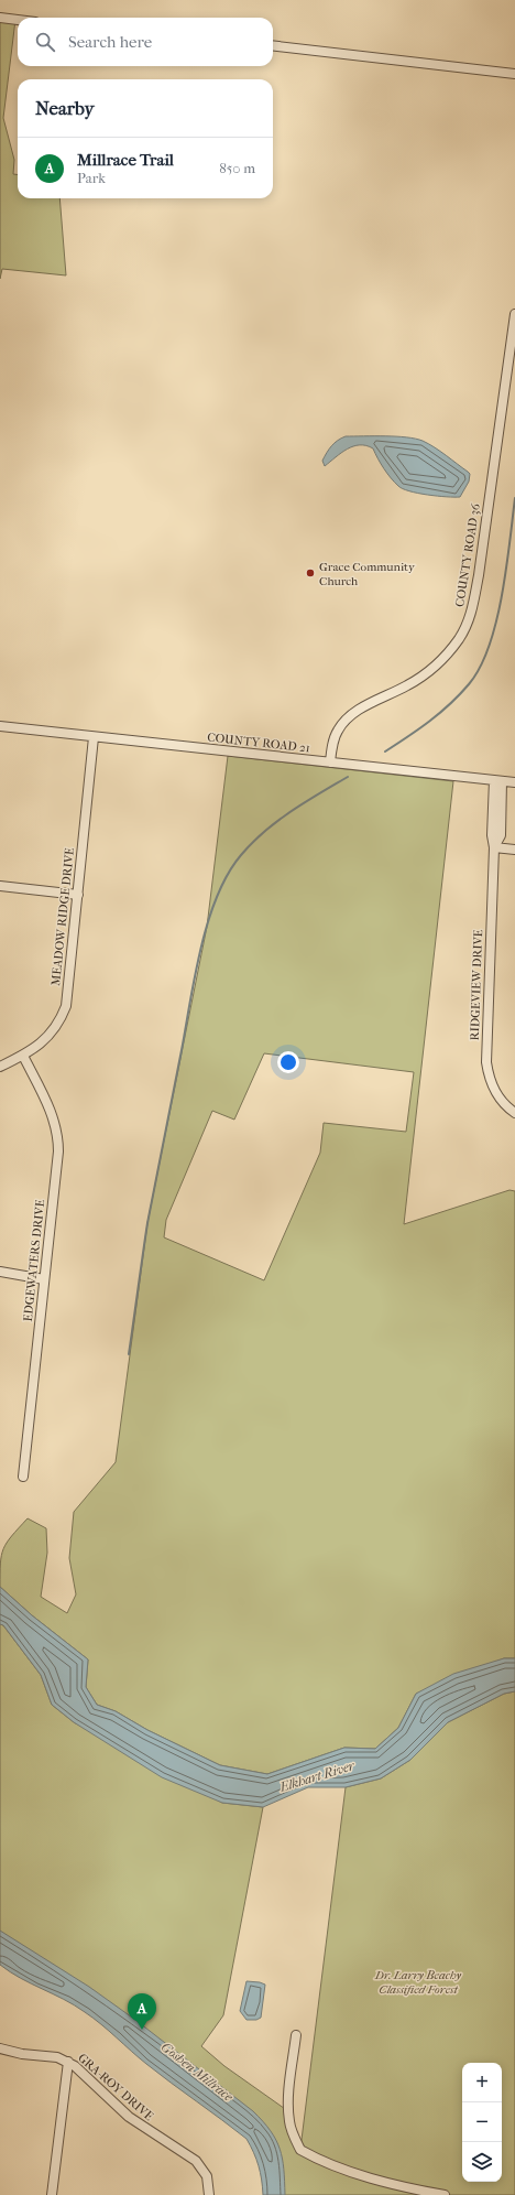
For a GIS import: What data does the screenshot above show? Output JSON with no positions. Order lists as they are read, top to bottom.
{
  "streets": {
    "street": [
      "COUNTY ROAD 36",
      "COUNTY ROAD 21",
      "MEADOW RIDGE DRIVE",
      "RIDGEVIEW DRIVE",
      "EDGEWATERS DRIVE",
      "GRA-ROY DRIVE"
    ]
  },
  "crossings": [
    ["COUNTY ROAD 36", "COUNTY ROAD 21"],
    ["COUNTY ROAD 21", "MEADOW RIDGE DRIVE"],
    ["COUNTY ROAD 21", "RIDGEVIEW DRIVE"],
    ["MEADOW RIDGE DRIVE", "EDGEWATERS DRIVE"]
  ],
  "water": ["Elkhart River", "Goshen Millrace"],
  "parks": ["Dr. Larry Beachy Classified Forest"],
  "places": ["Grace Community Church"],
  "page": {
    "search": "Search here",
    "heading": "Nearby",
    "list": [
      {
        "mark": "A",
        "name": "Millrace Trail",
        "note": "Park",
        "value": "850 m"
      }
    ],
    "pins": "A",
    "map_buttons": ["+", "−"]
  }
}
